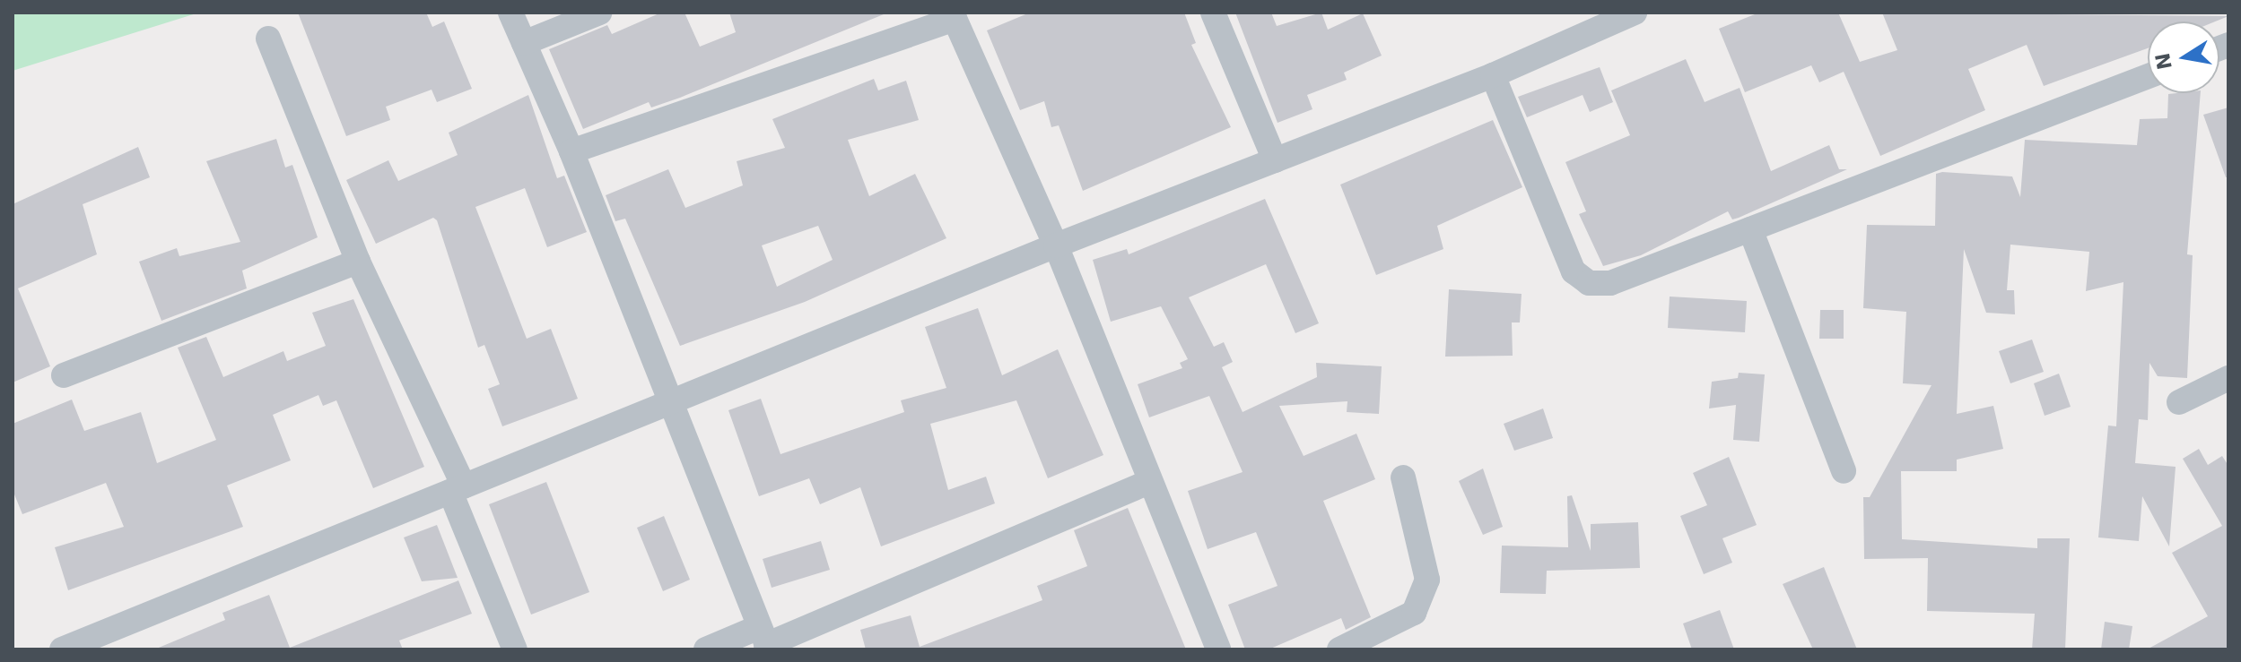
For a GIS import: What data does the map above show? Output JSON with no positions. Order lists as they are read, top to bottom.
{
  "north": "left"
}
